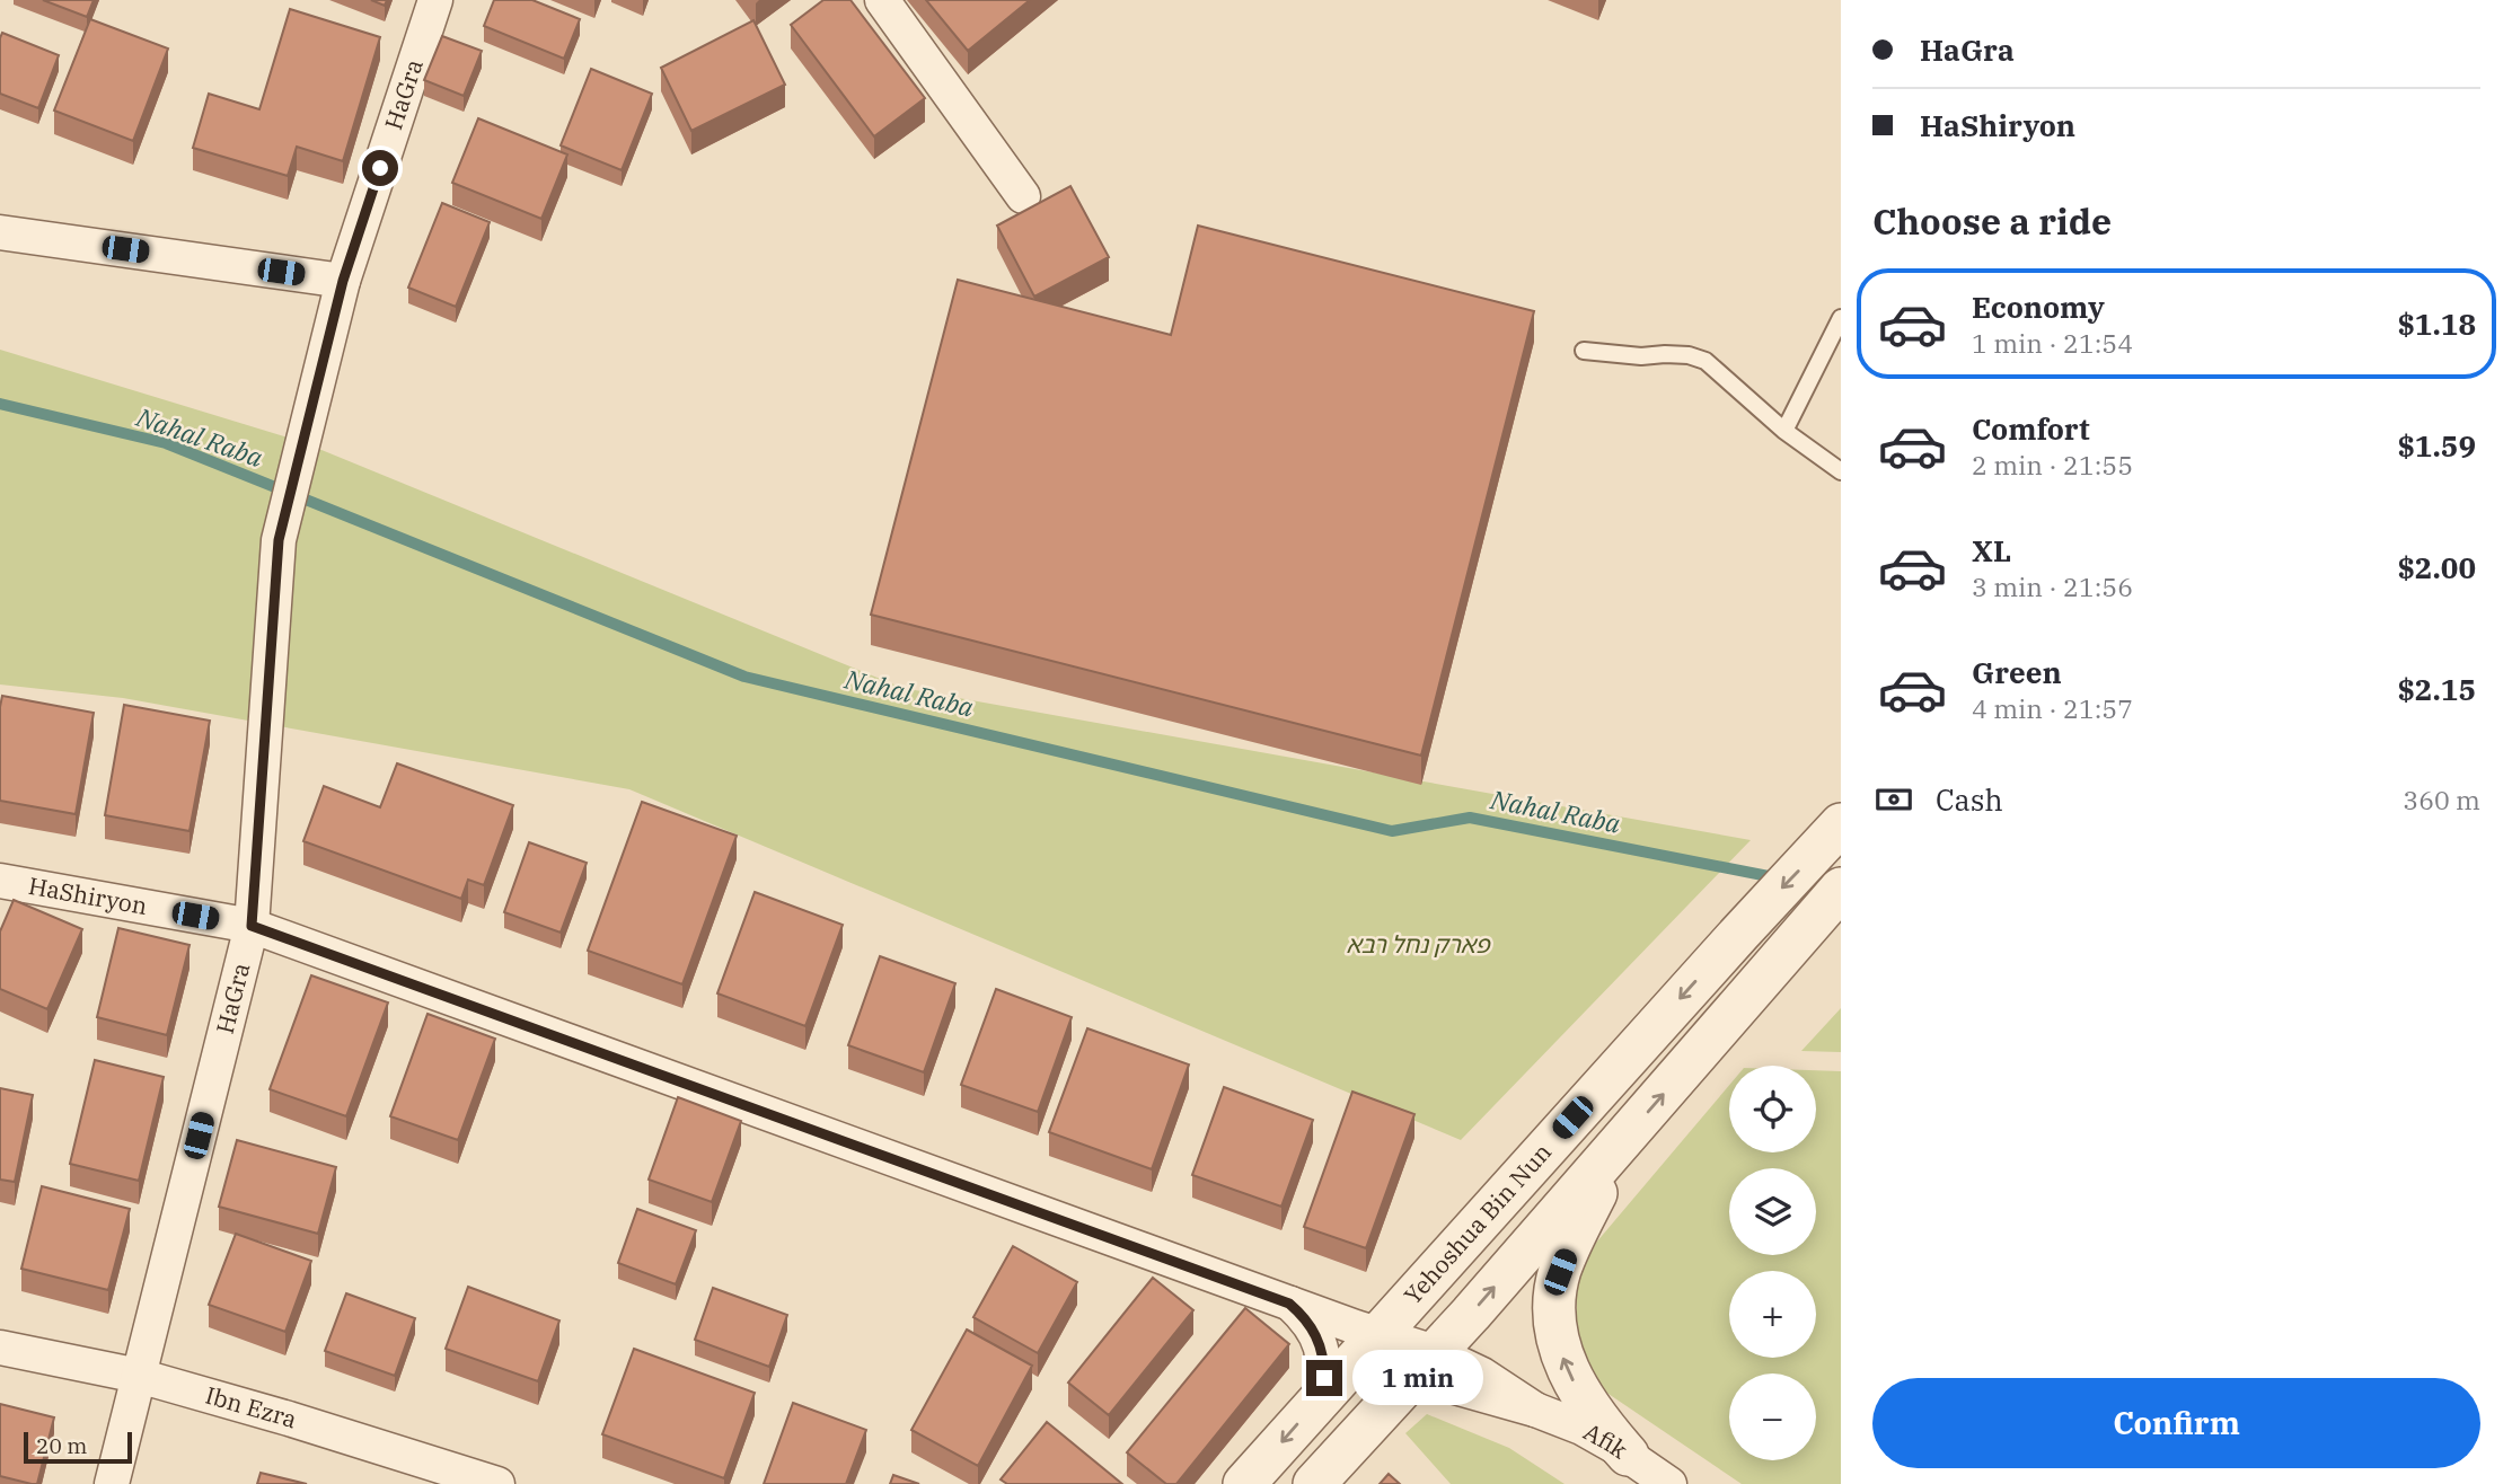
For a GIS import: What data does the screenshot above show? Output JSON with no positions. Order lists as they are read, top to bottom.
{
  "streets": {
    "street": [
      "HaGra",
      "HaShiryon",
      "Yehoshua Bin Nun",
      "Ibn Ezra",
      "Afik"
    ]
  },
  "crossings": [
    ["HaGra", "HaShiryon"],
    ["HaGra", "Ibn Ezra"],
    ["HaShiryon", "Yehoshua Bin Nun"],
    ["HaShiryon", "Afik"],
    ["Yehoshua Bin Nun", "Afik"]
  ],
  "water": ["Nahal Raba"],
  "parks": ["פארק נחל רבא"],
  "scale_bar": "20 m",
  "page": {
    "banner": ["HaGra", "HaShiryon"],
    "heading": "Choose a ride",
    "list": [
      {
        "name": "Economy",
        "note": "1 min · 21:54",
        "value": "$1.18"
      },
      {
        "name": "Comfort",
        "note": "2 min · 21:55",
        "value": "$1.59"
      },
      {
        "name": "XL",
        "note": "3 min · 21:56",
        "value": "$2.00"
      },
      {
        "name": "Green",
        "note": "4 min · 21:57",
        "value": "$2.15"
      }
    ],
    "pay": ["Cash", "360 m"],
    "map_buttons": ["+", "−"],
    "bubble": "1 min",
    "buttons": "Confirm",
    "scale": "20 m"
  }
}
